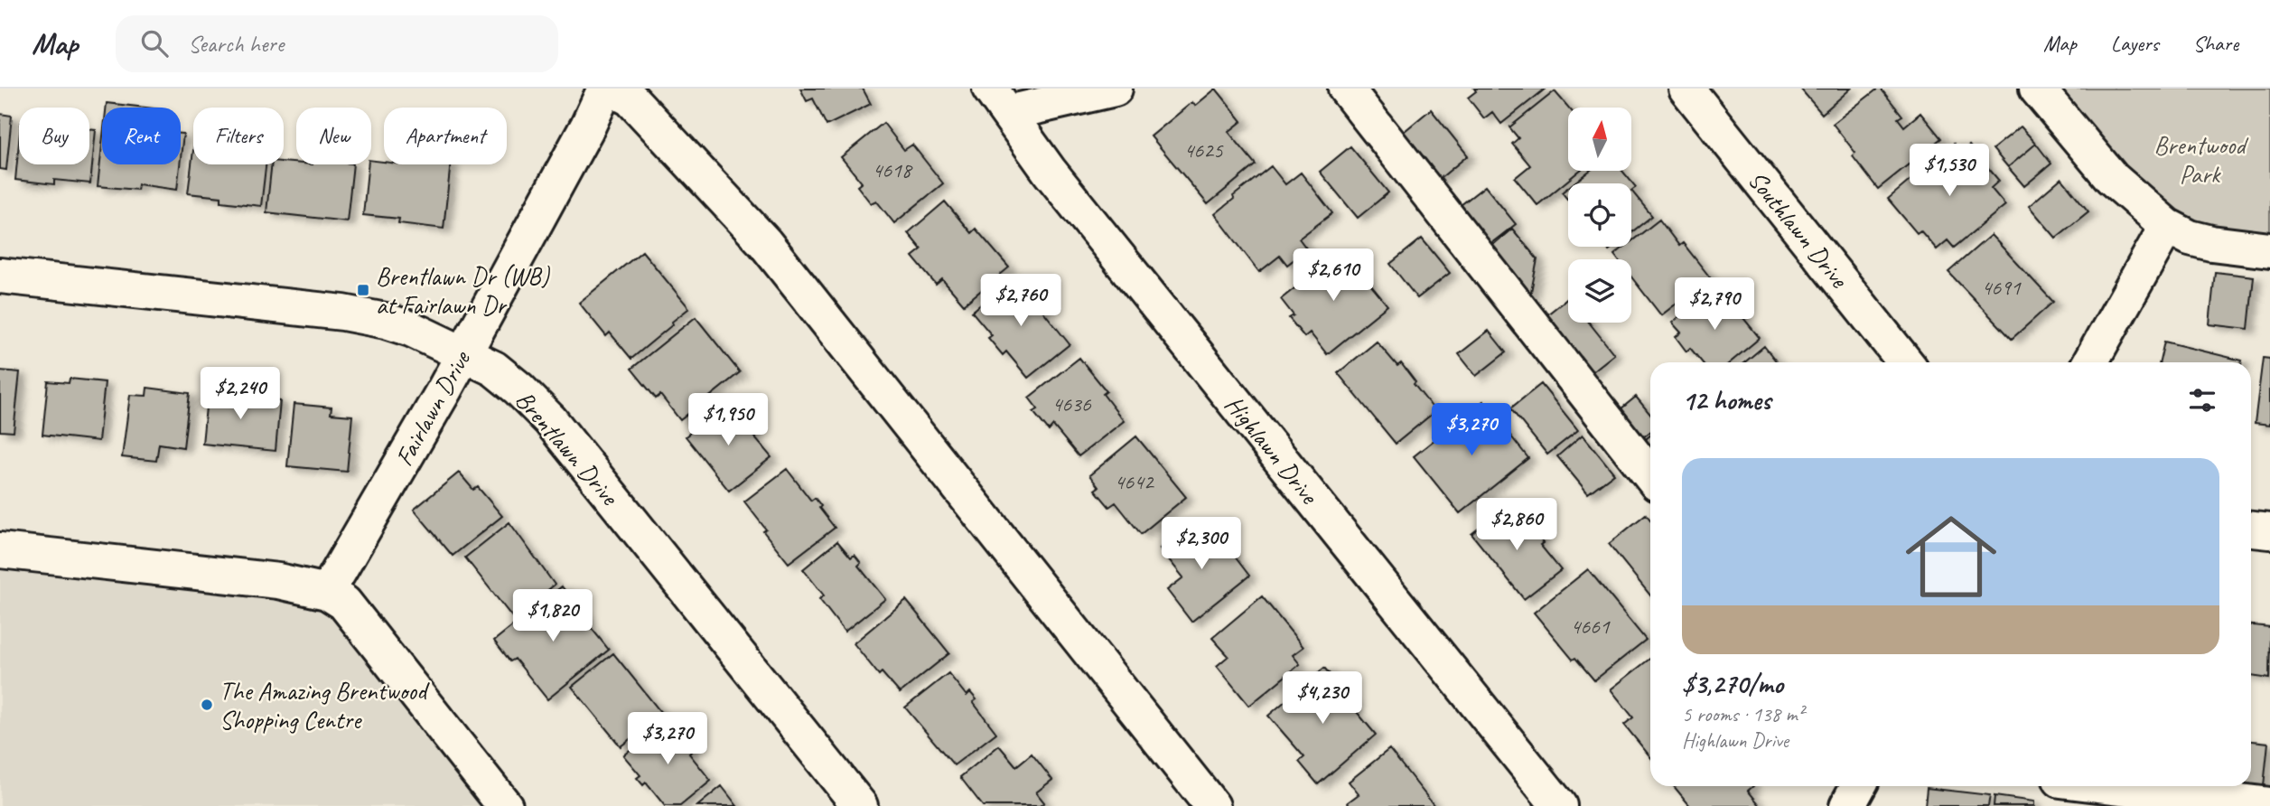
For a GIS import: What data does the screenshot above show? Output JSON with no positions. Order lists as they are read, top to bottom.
{
  "streets": {
    "street": [
      "Southlawn Drive",
      "Fairlawn Drive",
      "Brentlawn Drive",
      "Highlawn Drive"
    ]
  },
  "crossings": [
    ["Fairlawn Drive", "Brentlawn Drive"]
  ],
  "parks": ["Brentwood Park"],
  "places": {
    "transit": ["Brentlawn Dr (WB) at Fairlawn Dr"],
    "other": ["The Amazing Brentwood Shopping Centre"]
  },
  "house_numbers": [
    "4625",
    "4618",
    "4691",
    "4636",
    "4642",
    "4661"
  ],
  "north": "top",
  "page": {
    "header": "Map",
    "search": "Search here",
    "nav": ["Map", "Layers", "Share"],
    "chip": [
      "Buy",
      "Rent",
      "Filters",
      "New",
      "Apartment"
    ],
    "price": [
      "$1,530",
      "$2,610",
      "$2,760",
      "$2,790",
      "$2,240",
      "$1,950",
      "$3,270",
      "$2,860",
      "$2,300",
      "$1,820",
      "$4,230",
      "$3,270"
    ],
    "heading": "12 homes",
    "list": [
      {
        "name": "$3,270/mo",
        "note": "5 rooms · 138 m² · Highlawn Drive"
      }
    ]
  }
}
